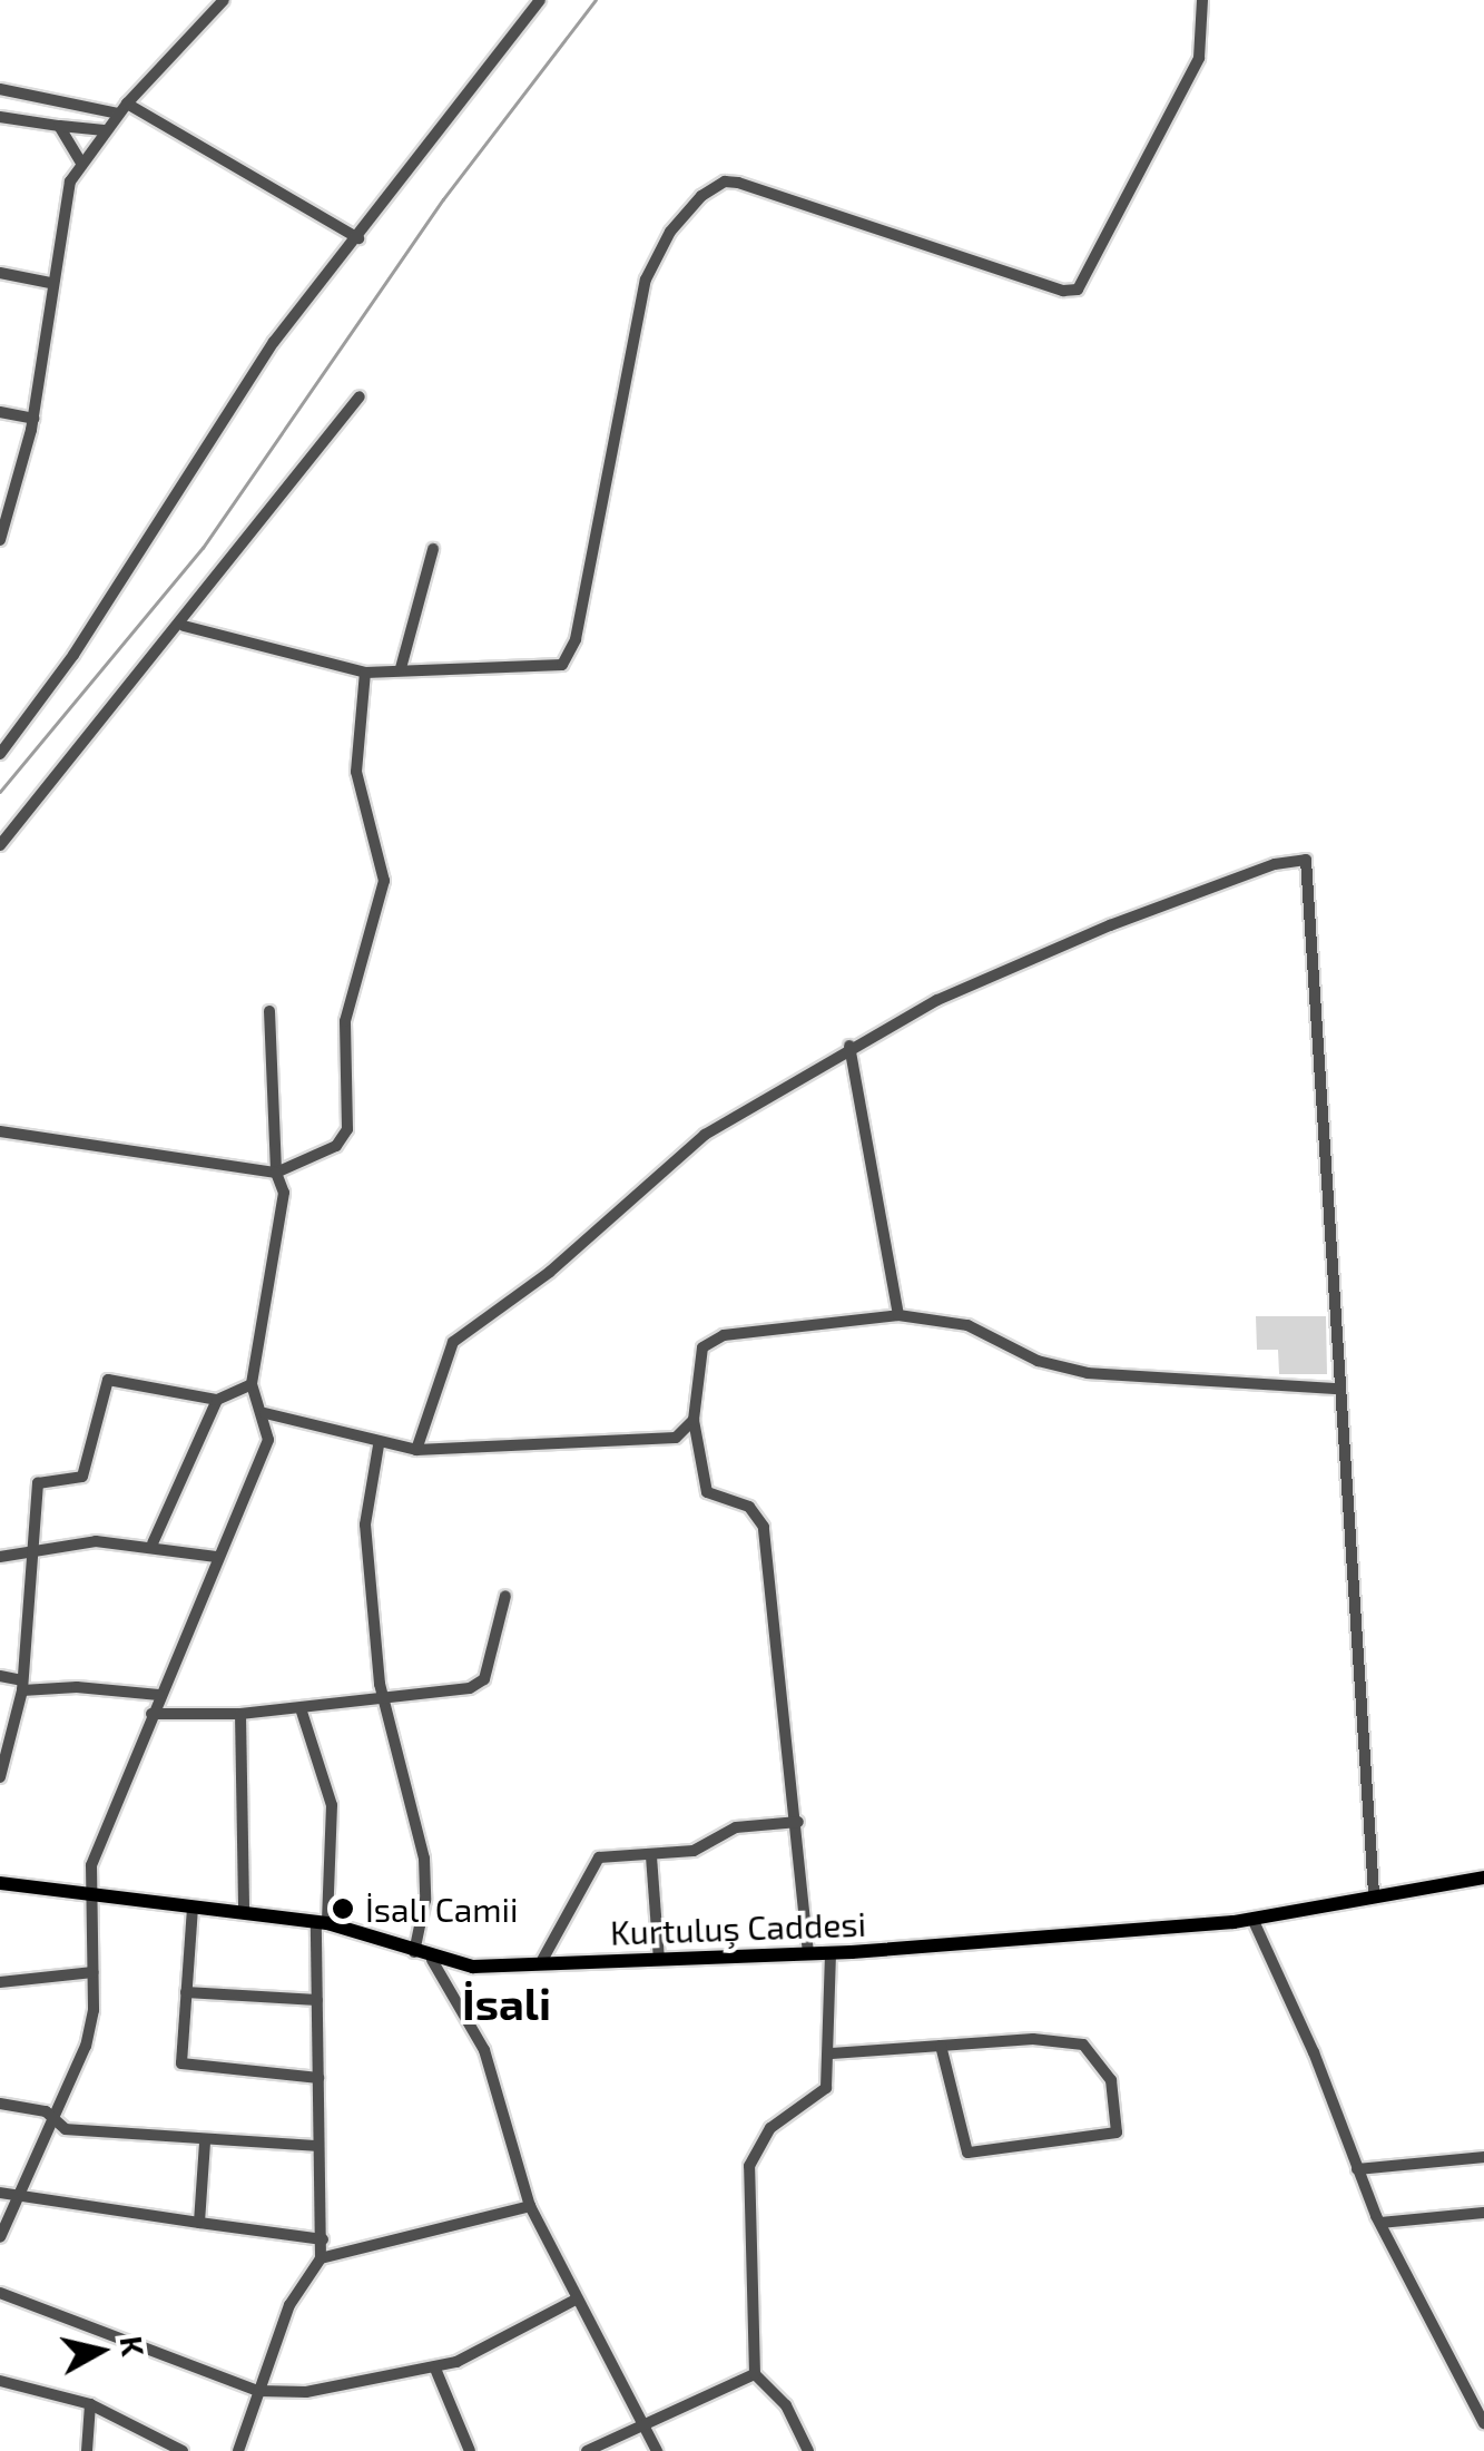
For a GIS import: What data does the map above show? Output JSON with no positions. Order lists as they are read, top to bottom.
{
  "streets": {
    "main road": ["Kurtuluş Caddesi"]
  },
  "districts": ["İsali"],
  "places": ["İsalı Camii"],
  "north": "right"
}
